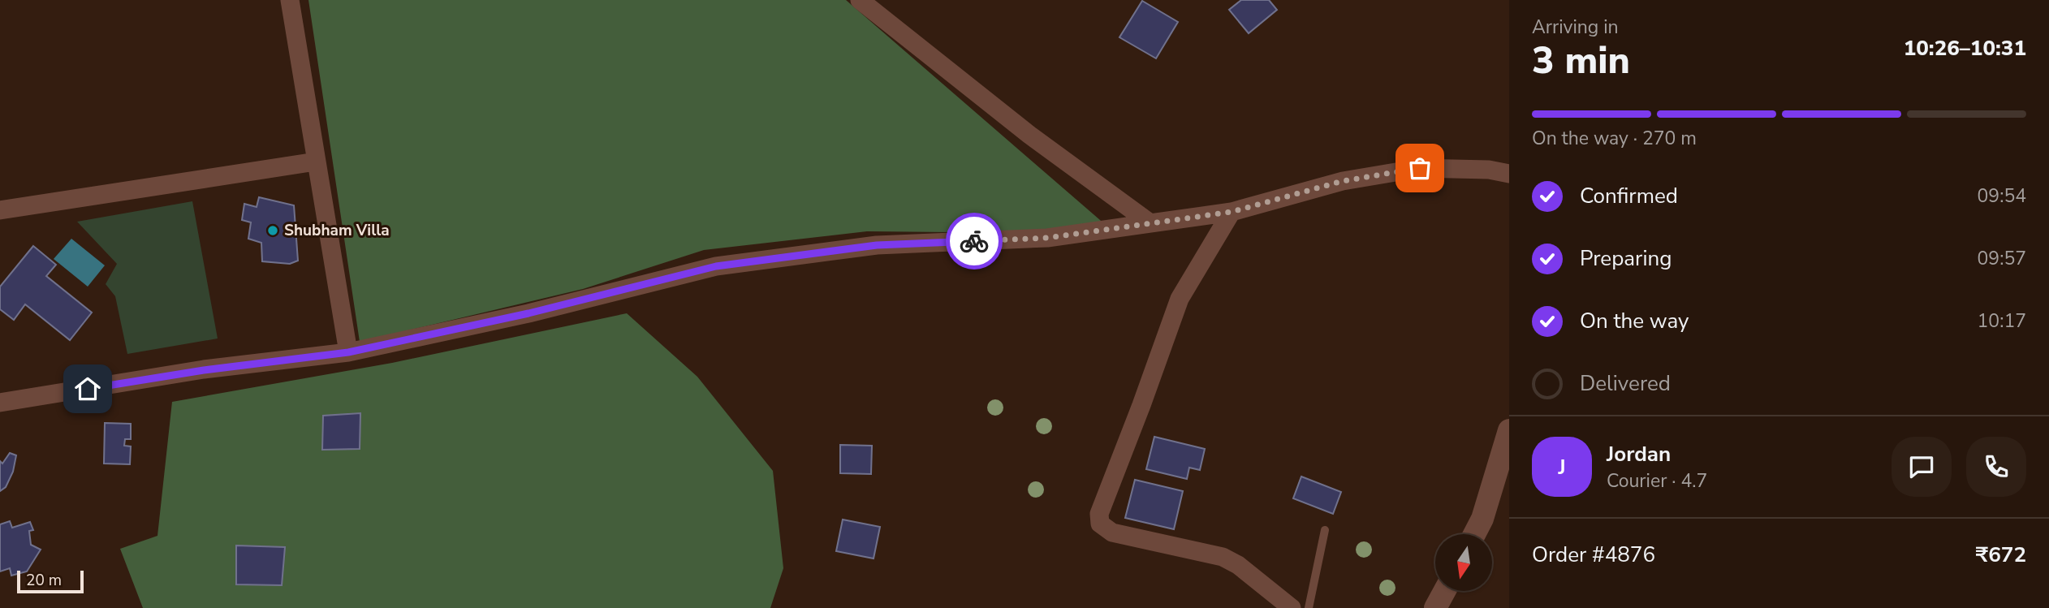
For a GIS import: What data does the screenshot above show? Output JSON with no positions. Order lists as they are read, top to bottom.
{
  "places": ["Shubham Villa"],
  "scale_bar": "20 m",
  "north": "bottom",
  "page": {
    "heading": ["3 min", "Arriving in", "10:26–10:31"],
    "panel": [
      "Jordan",
      "Courier · 4.7",
      "Order #4876",
      "₹672"
    ],
    "bar": "On the way · 270 m",
    "list": [
      ["Confirmed", "09:54"],
      ["Preparing", "09:57"],
      ["On the way", "10:17"],
      "Delivered"
    ],
    "round": "J",
    "scale": "20 m"
  }
}
